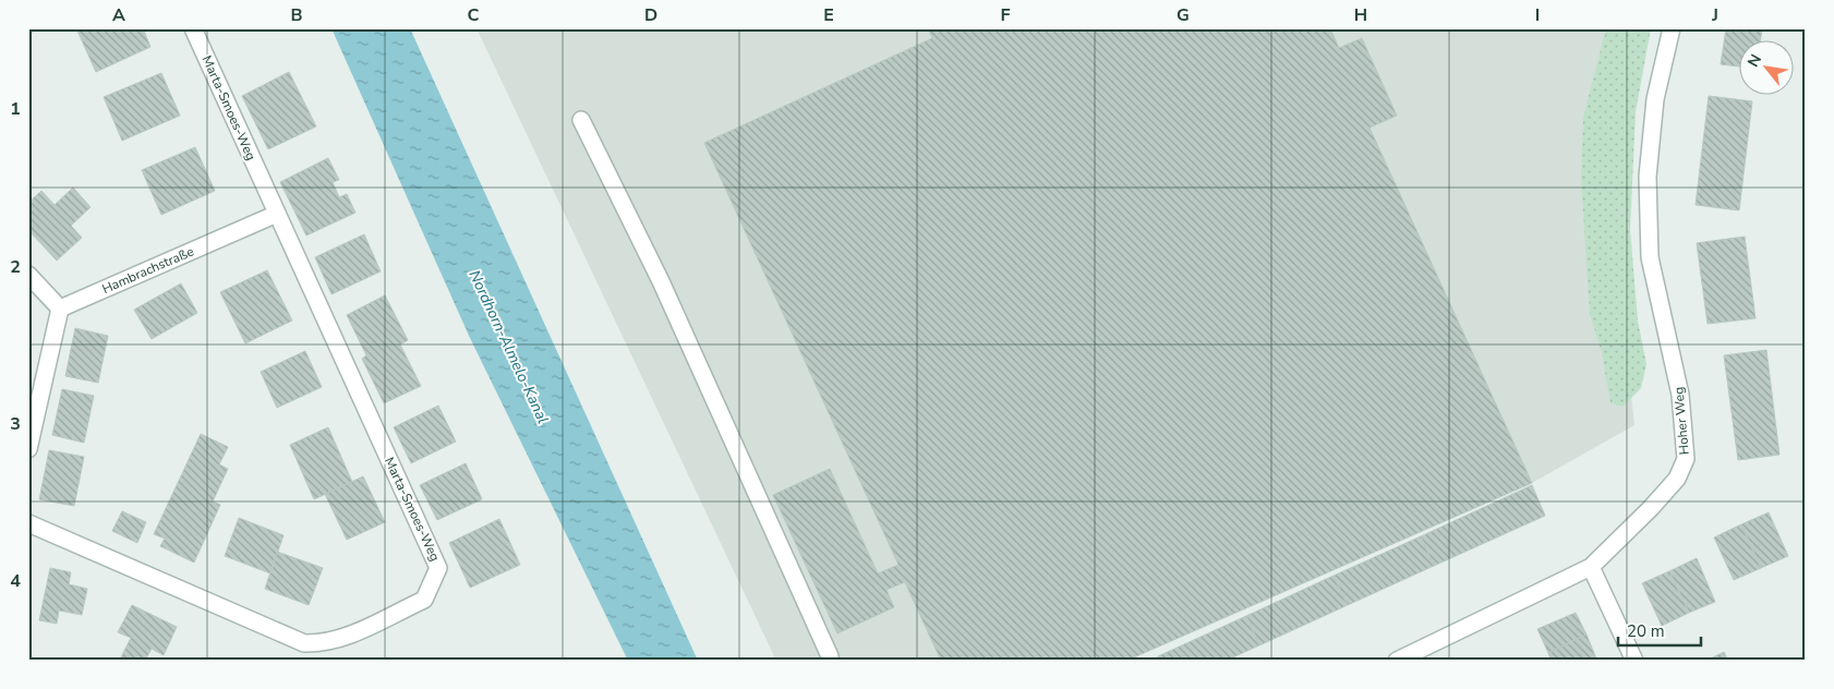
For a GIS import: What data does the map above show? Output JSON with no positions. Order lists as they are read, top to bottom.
{
  "streets": {
    "street": ["Marta-Smoes-Weg", "Hambrachstraße", "Hoher Weg"]
  },
  "crossings": [
    ["Marta-Smoes-Weg", "Hambrachstraße"]
  ],
  "water": ["Nordhorn-Almelo-Kanal"],
  "scale_bar": "20 m",
  "north": "top left",
  "grid": {
    "columns": [
      "A",
      "B",
      "C",
      "D",
      "E",
      "F",
      "G",
      "H",
      "I",
      "J"
    ],
    "rows": [
      "1",
      "2",
      "3",
      "4"
    ]
  }
}
